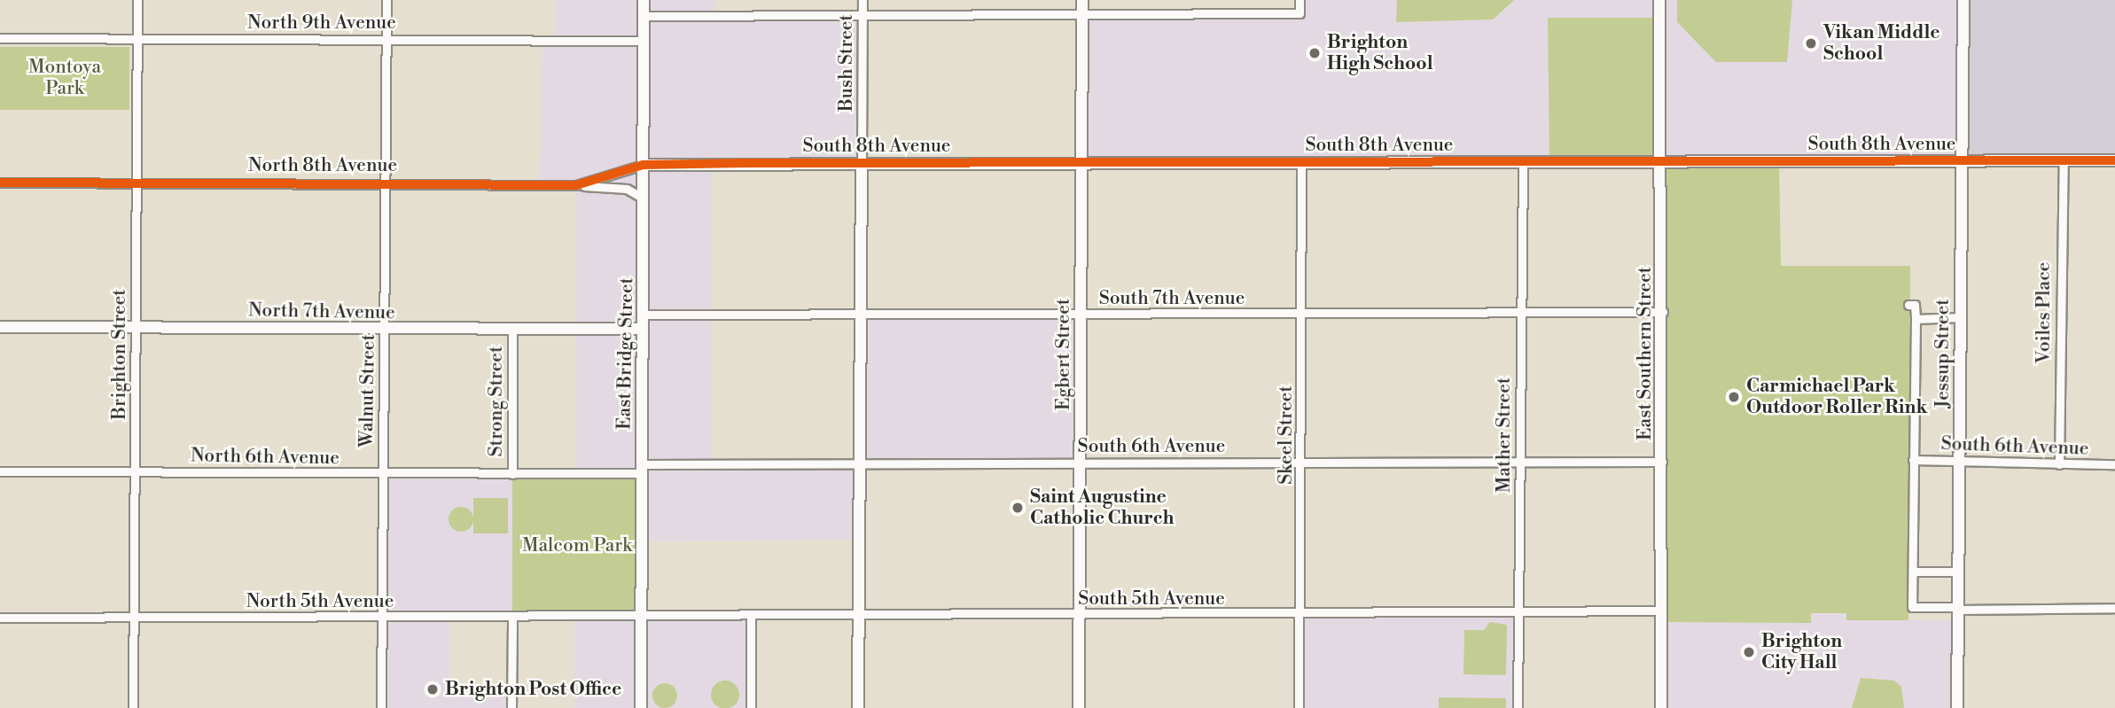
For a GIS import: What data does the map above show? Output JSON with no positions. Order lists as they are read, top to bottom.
{
  "streets": {
    "street": [
      "North 9th Avenue",
      "Bush Street",
      "South 8th Avenue",
      "North 8th Avenue",
      "South 7th Avenue",
      "North 7th Avenue",
      "Voiles Place",
      "East Bridge Street",
      "East Southern Street",
      "Jessup Street",
      "Brighton Street",
      "Egbert Street",
      "Walnut Street",
      "Strong Street",
      "Skeel Street",
      "Mather Street",
      "South 6th Avenue",
      "North 6th Avenue",
      "South 5th Avenue",
      "North 5th Avenue"
    ]
  },
  "crossings": [
    ["North 9th Avenue", "East Bridge Street"],
    ["North 9th Avenue", "Brighton Street"],
    ["North 9th Avenue", "Walnut Street"],
    ["Bush Street", "South 8th Avenue"],
    ["South 8th Avenue", "North 8th Avenue"],
    ["South 8th Avenue", "Voiles Place"],
    ["South 8th Avenue", "East Bridge Street"],
    ["South 8th Avenue", "East Southern Street"],
    ["South 8th Avenue", "Jessup Street"],
    ["South 8th Avenue", "Egbert Street"],
    ["South 8th Avenue", "Skeel Street"],
    ["South 8th Avenue", "Mather Street"],
    ["North 8th Avenue", "East Bridge Street"],
    ["North 8th Avenue", "Brighton Street"],
    ["North 8th Avenue", "Walnut Street"],
    ["South 7th Avenue", "East Bridge Street"],
    ["South 7th Avenue", "East Southern Street"],
    ["South 7th Avenue", "Egbert Street"],
    ["South 7th Avenue", "Skeel Street"],
    ["South 7th Avenue", "Mather Street"],
    ["North 7th Avenue", "East Bridge Street"],
    ["North 7th Avenue", "Brighton Street"],
    ["North 7th Avenue", "Walnut Street"],
    ["North 7th Avenue", "Strong Street"],
    ["Voiles Place", "South 6th Avenue"],
    ["East Bridge Street", "South 6th Avenue"],
    ["East Bridge Street", "North 6th Avenue"],
    ["East Bridge Street", "South 5th Avenue"],
    ["East Bridge Street", "North 5th Avenue"],
    ["East Southern Street", "South 6th Avenue"],
    ["East Southern Street", "South 5th Avenue"],
    ["Jessup Street", "South 6th Avenue"],
    ["Brighton Street", "North 6th Avenue"],
    ["Brighton Street", "North 5th Avenue"],
    ["Egbert Street", "South 6th Avenue"],
    ["Egbert Street", "South 5th Avenue"],
    ["Walnut Street", "North 6th Avenue"],
    ["Walnut Street", "North 5th Avenue"],
    ["Strong Street", "North 6th Avenue"],
    ["Skeel Street", "South 6th Avenue"],
    ["Skeel Street", "South 5th Avenue"],
    ["Mather Street", "South 6th Avenue"],
    ["Mather Street", "South 5th Avenue"],
    ["South 6th Avenue", "North 6th Avenue"],
    ["South 5th Avenue", "North 5th Avenue"]
  ],
  "parks": ["Montoya Park", "Malcom Park"],
  "places": [
    "Vikan Middle School",
    "Brighton High School",
    "Carmichael Park Outdoor Roller Rink",
    "Saint Augustine Catholic Church",
    "Brighton City Hall",
    "Brighton Post Office"
  ]
}
